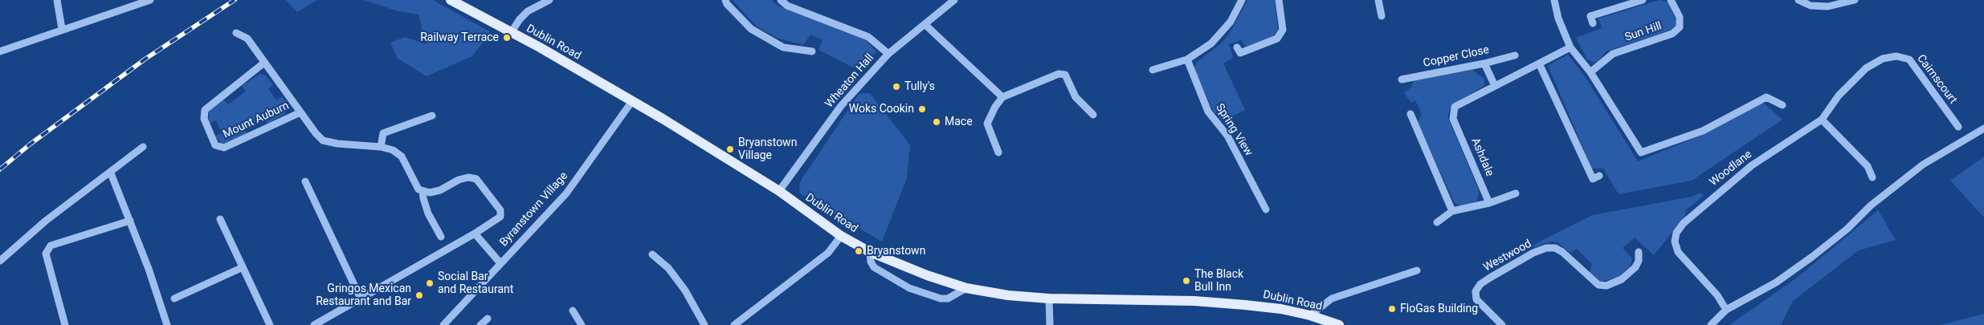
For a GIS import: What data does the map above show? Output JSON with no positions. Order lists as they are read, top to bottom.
{
  "streets": {
    "main road": ["Dublin Road"],
    "street": [
      "Sun Hill",
      "Copper Close",
      "Cairnscourt",
      "Wheaton Hall",
      "Mount Auburn",
      "Spring View",
      "Ashdale",
      "Woodlane",
      "Byranstown Village",
      "Westwood"
    ]
  },
  "crossings": [
    ["Dublin Road", "Wheaton Hall"],
    ["Dublin Road", "Byranstown Village"],
    ["Cairnscourt", "Woodlane"]
  ],
  "places": [
    "Railway Terrace",
    "Tully's",
    "Woks Cookin",
    "Mace",
    "Bryanstown Village",
    "Bryanstown",
    "The Black Bull Inn",
    "Social Bar and Restaurant",
    "Gringos Mexican Restaurant and Bar",
    "FloGas Building"
  ]
}
